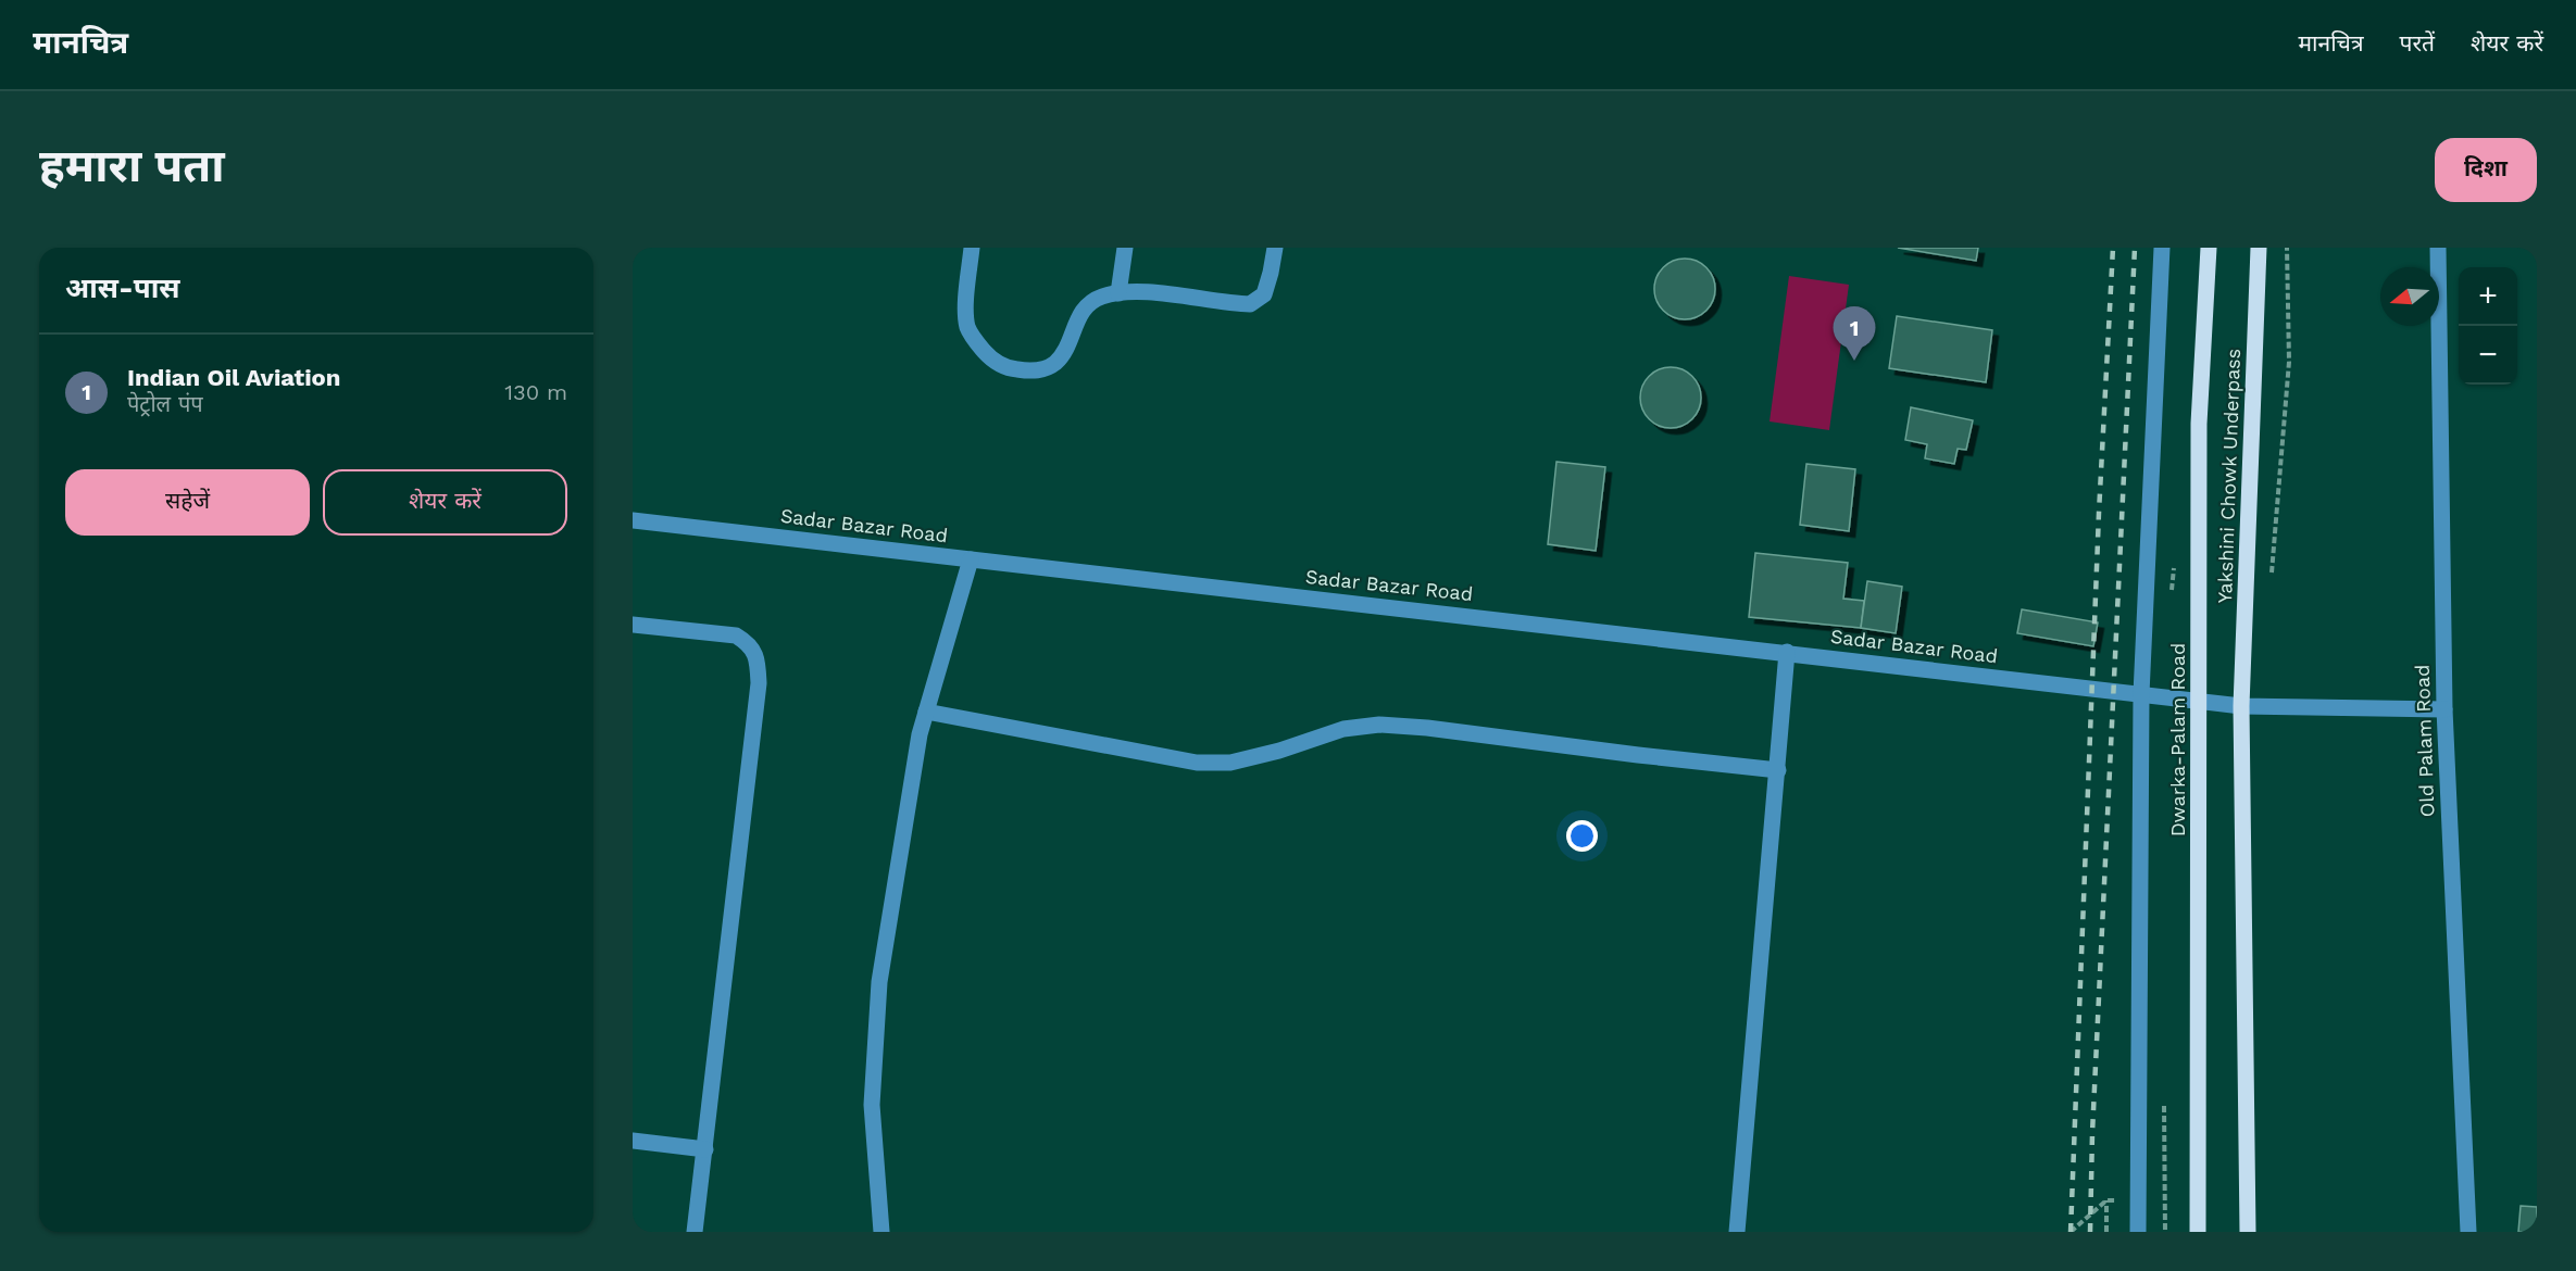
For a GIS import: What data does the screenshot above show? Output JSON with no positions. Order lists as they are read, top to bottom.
{
  "streets": {
    "main road": ["Yakshini Chowk Underpass", "Dwarka-Palam Road"],
    "street": ["Sadar Bazar Road", "Old Palam Road"]
  },
  "crossings": [
    ["Yakshini Chowk Underpass", "Sadar Bazar Road"],
    ["Sadar Bazar Road", "Dwarka-Palam Road"],
    ["Sadar Bazar Road", "Old Palam Road"]
  ],
  "north": "left",
  "page": {
    "header": "मानचित्र",
    "nav": ["मानचित्र", "परतें", "शेयर करें"],
    "buttons": [
      "दिशा",
      ["सहेजें", "शेयर करें"]
    ],
    "title": "हमारा पता",
    "heading": "आस-पास",
    "map_buttons": ["+", "−"],
    "pins": "1",
    "list": [
      {
        "mark": "1",
        "name": "Indian Oil Aviation",
        "note": "पेट्रोल पंप",
        "value": "130 m"
      }
    ]
  }
}
